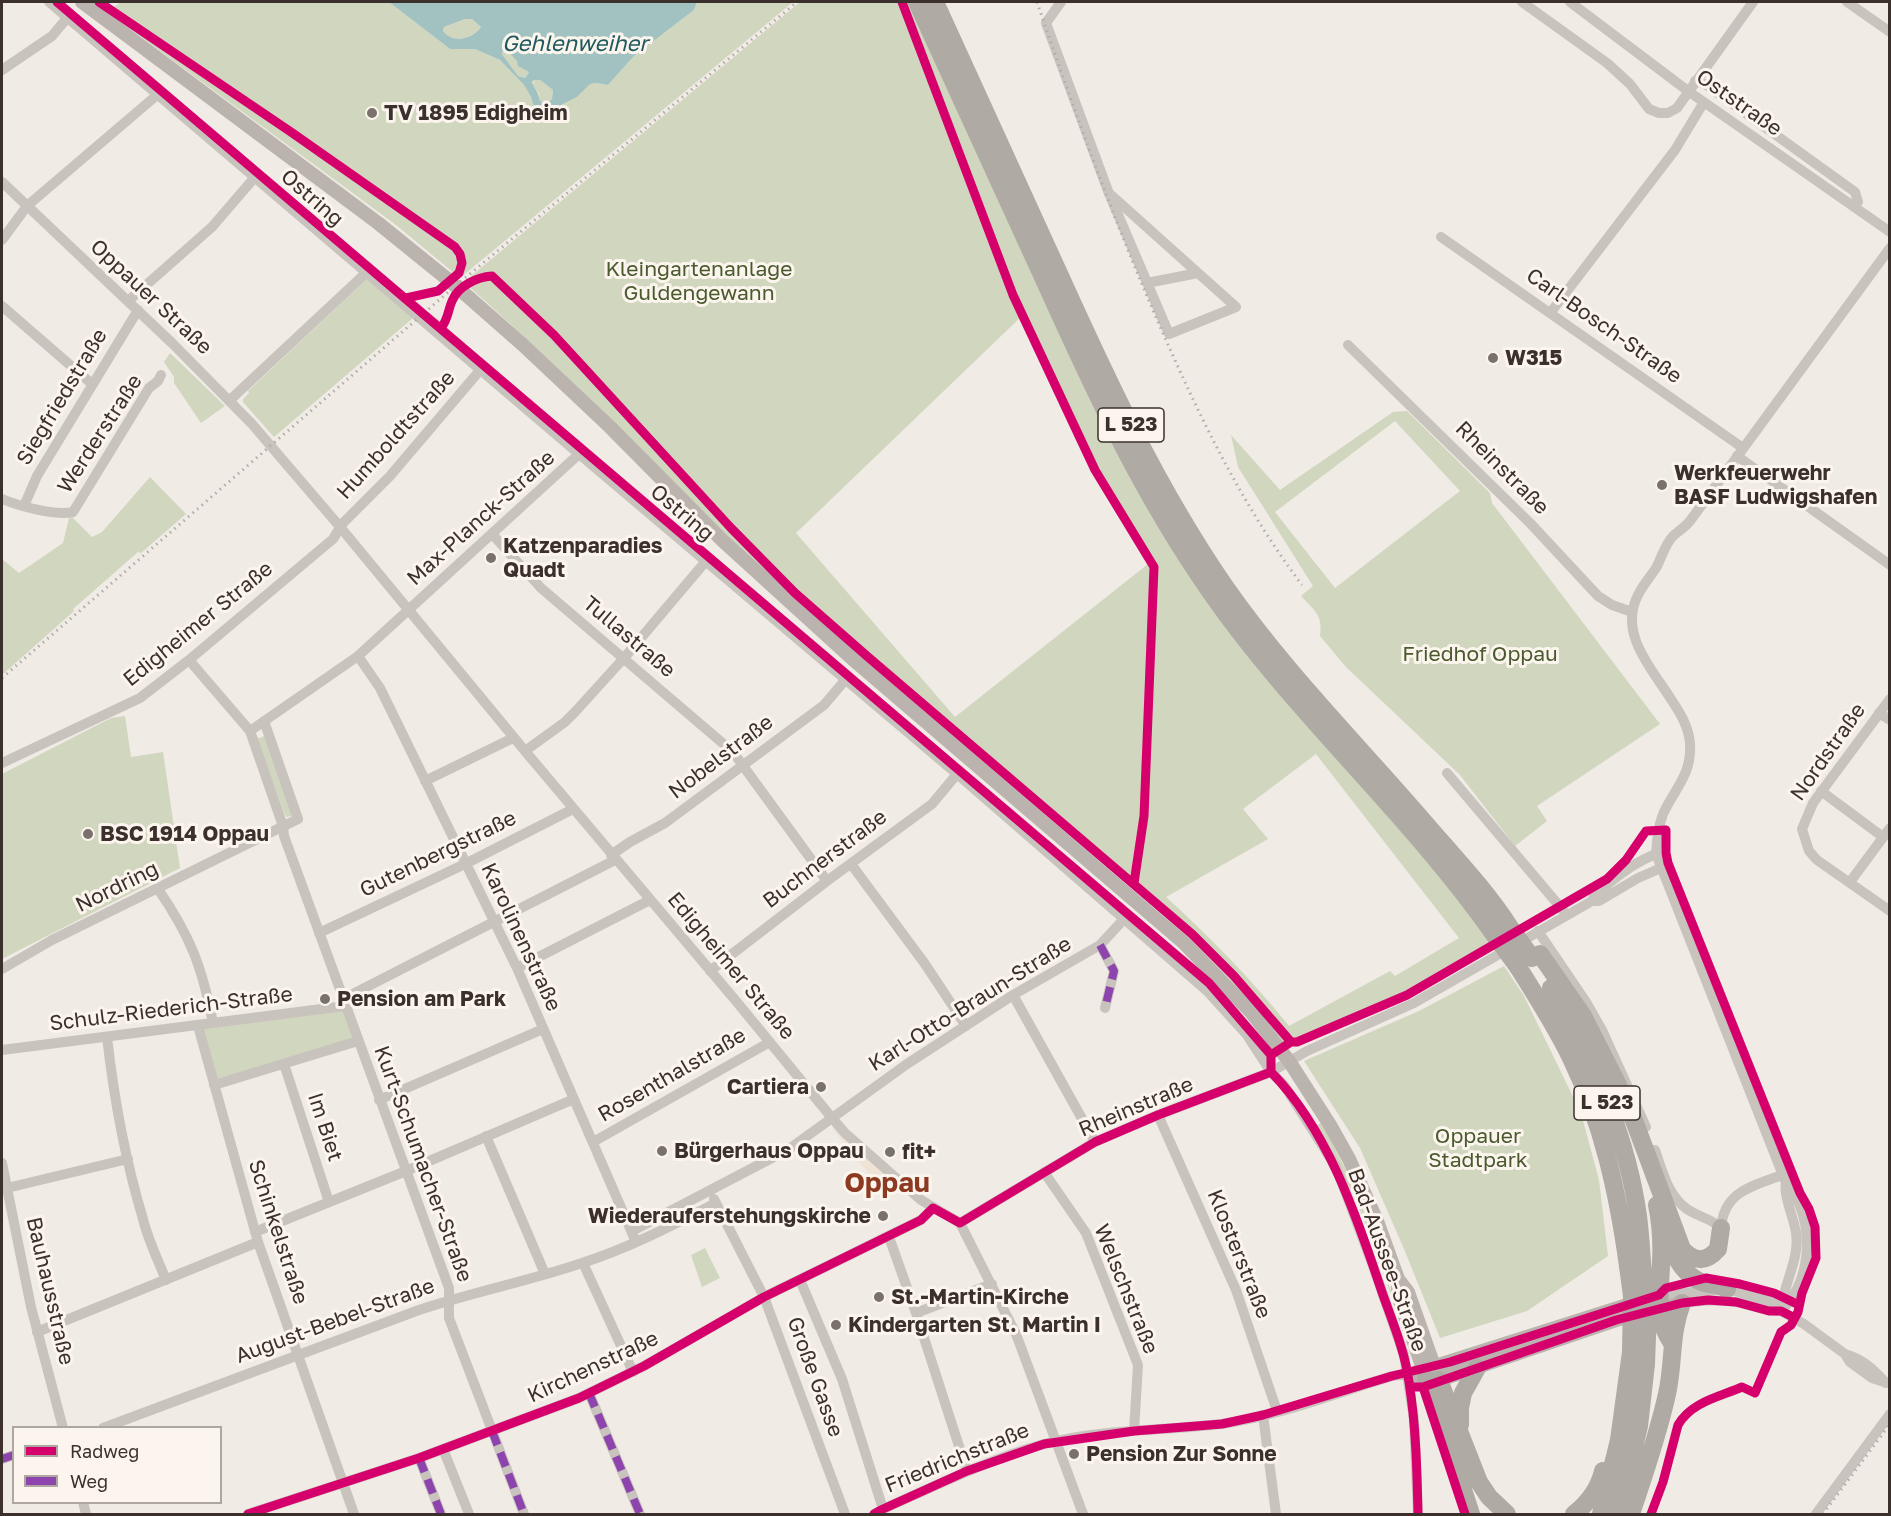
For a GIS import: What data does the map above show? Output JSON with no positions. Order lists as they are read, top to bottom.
{
  "streets": {
    "highway": ["L 523"],
    "street": [
      "Oststraße",
      "Ostring",
      "Oppauer Straße",
      "Carl-Bosch-Straße",
      "Siegfriedstraße",
      "Werderstraße",
      "Humboldtstraße",
      "Rheinstraße",
      "Max-Planck-Straße",
      "Edigheimer Straße",
      "Tullastraße",
      "Nordstraße",
      "Nobelstraße",
      "Gutenbergstraße",
      "Buchnerstraße",
      "Nordring",
      "Karolinenstraße",
      "Karl-Otto-Braun-Straße",
      "Schulz-Riederich-Straße",
      "Rosenthalstraße",
      "Im Biet",
      "Kurt-Schumacher-Straße",
      "Schinkelstraße",
      "Klosterstraße",
      "Bad-Aussee-Straße",
      "Welschstraße",
      "Bauhausstraße",
      "August-Bebel-Straße",
      "Kirchenstraße",
      "Große Gasse",
      "Friedrichstraße"
    ]
  },
  "crossings": [
    ["Ostring", "Humboldtstraße"],
    ["Ostring", "Rheinstraße"],
    ["Ostring", "Max-Planck-Straße"],
    ["Ostring", "Nobelstraße"],
    ["Ostring", "Buchnerstraße"],
    ["Ostring", "Karl-Otto-Braun-Straße"],
    ["Ostring", "Bad-Aussee-Straße"],
    ["Oppauer Straße", "Siegfriedstraße"],
    ["Oppauer Straße", "Edigheimer Straße"],
    ["Siegfriedstraße", "Werderstraße"],
    ["Humboldtstraße", "Edigheimer Straße"],
    ["Rheinstraße", "Edigheimer Straße"],
    ["Rheinstraße", "Klosterstraße"],
    ["Rheinstraße", "Bad-Aussee-Straße"],
    ["Rheinstraße", "Welschstraße"],
    ["Max-Planck-Straße", "Edigheimer Straße"],
    ["Max-Planck-Straße", "Tullastraße"],
    ["Edigheimer Straße", "Nobelstraße"],
    ["Edigheimer Straße", "Gutenbergstraße"],
    ["Edigheimer Straße", "Buchnerstraße"],
    ["Edigheimer Straße", "Karl-Otto-Braun-Straße"],
    ["Edigheimer Straße", "Rosenthalstraße"],
    ["Edigheimer Straße", "Kurt-Schumacher-Straße"],
    ["Edigheimer Straße", "August-Bebel-Straße"],
    ["Edigheimer Straße", "Kirchenstraße"],
    ["Tullastraße", "Nobelstraße"],
    ["Tullastraße", "Buchnerstraße"],
    ["Nobelstraße", "Karolinenstraße"],
    ["Nobelstraße", "Schulz-Riederich-Straße"],
    ["Gutenbergstraße", "Karolinenstraße"],
    ["Gutenbergstraße", "Kurt-Schumacher-Straße"],
    ["Nordring", "Kurt-Schumacher-Straße"],
    ["Karolinenstraße", "Schulz-Riederich-Straße"],
    ["Karolinenstraße", "Rosenthalstraße"],
    ["Karolinenstraße", "August-Bebel-Straße"],
    ["Karl-Otto-Braun-Straße", "August-Bebel-Straße"],
    ["Schulz-Riederich-Straße", "Kurt-Schumacher-Straße"],
    ["Schulz-Riederich-Straße", "Schinkelstraße"],
    ["Kurt-Schumacher-Straße", "August-Bebel-Straße"],
    ["Kurt-Schumacher-Straße", "Kirchenstraße"],
    ["Schinkelstraße", "August-Bebel-Straße"],
    ["Schinkelstraße", "Kirchenstraße"],
    ["Klosterstraße", "Friedrichstraße"],
    ["Bad-Aussee-Straße", "Friedrichstraße"],
    ["Welschstraße", "Friedrichstraße"],
    ["August-Bebel-Straße", "Große Gasse"],
    ["Kirchenstraße", "Große Gasse"]
  ],
  "districts": ["Oppau"],
  "water": ["Gehlenweiher"],
  "parks": ["Kleingartenanlage Guldengewann", "Friedhof Oppau", "Oppauer Stadtpark"],
  "places": [
    "TV 1895 Edigheim",
    "W315",
    "Werkfeuerwehr BASF Ludwigshafen",
    "Katzenparadies Quadt",
    "BSC 1914 Oppau",
    "Pension am Park",
    "Cartiera",
    "Bürgerhaus Oppau",
    "fit+",
    "Wiederauferstehungskirche",
    "St.-Martin-Kirche",
    "Kindergarten St. Martin I",
    "Pension Zur Sonne"
  ],
  "legend": ["Radweg", "Weg"]
}
